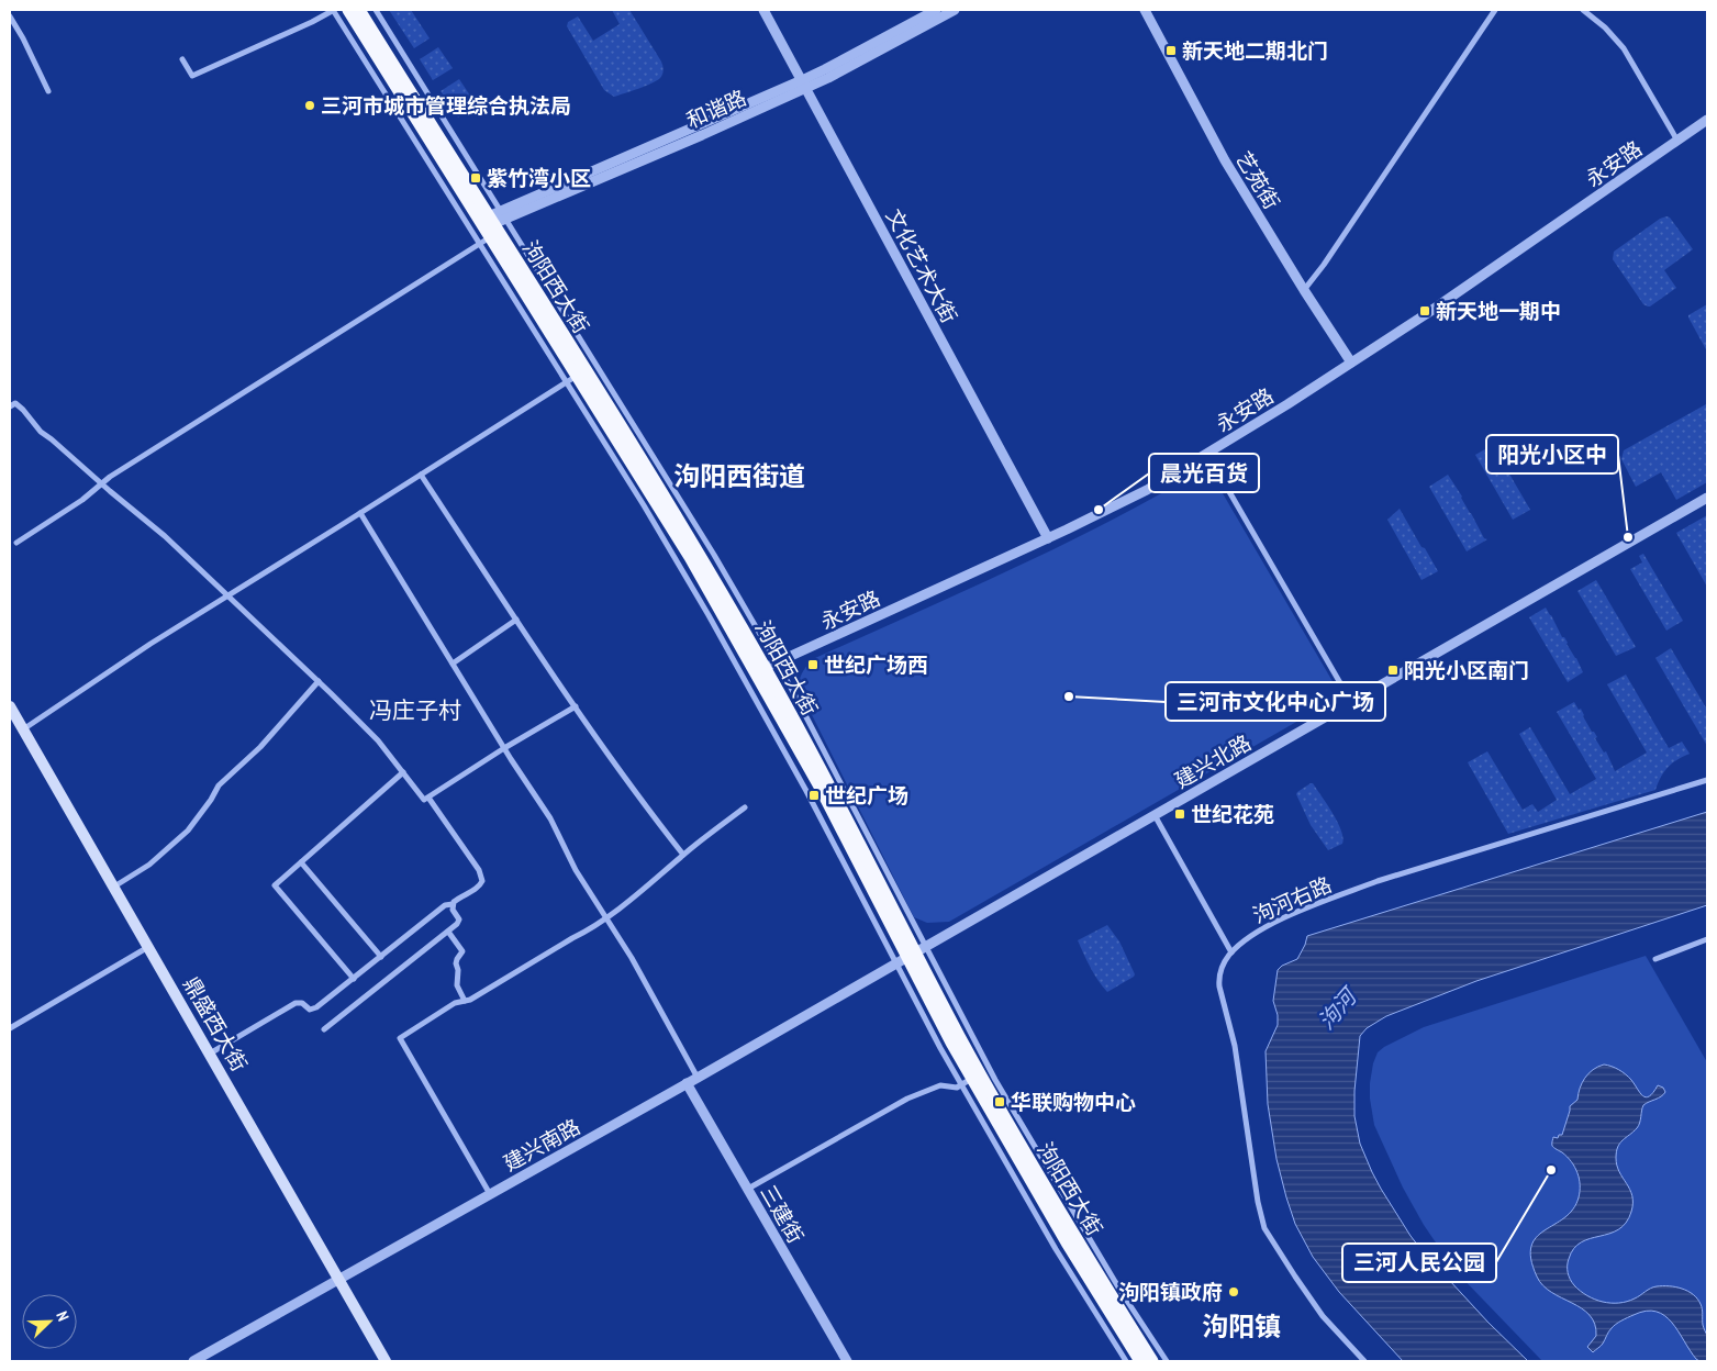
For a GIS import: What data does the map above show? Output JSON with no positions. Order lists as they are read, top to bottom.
{
  "streets": {
    "highway": ["泃阳西大街"],
    "main road": ["鼎盛西大街"],
    "street": [
      "和谐路",
      "永安路",
      "艺苑街",
      "文化艺术大街",
      "建兴北路",
      "泃河右路",
      "建兴南路",
      "三建街"
    ]
  },
  "crossings": [
    ["和谐路", "文化艺术大街"],
    ["和谐路", "泃阳西大街"],
    ["永安路", "艺苑街"],
    ["永安路", "文化艺术大街"],
    ["永安路", "泃阳西大街"],
    ["泃阳西大街", "建兴北路"],
    ["泃阳西大街", "建兴南路"],
    ["建兴北路", "建兴南路"],
    ["鼎盛西大街", "建兴南路"],
    ["建兴南路", "三建街"]
  ],
  "districts": ["泃阳西街道", "冯庄子村", "泃阳镇"],
  "water": ["泃河"],
  "places": {
    "transit": [
      "新天地二期北门",
      "紫竹湾小区",
      "新天地一期中",
      "世纪广场西",
      "阳光小区南门",
      "世纪广场",
      "世纪花苑",
      "华联购物中心"
    ],
    "other": [
      "三河市城市管理综合执法局",
      "晨光百货",
      "阳光小区中",
      "三河市文化中心广场",
      "三河人民公园",
      "泃阳镇政府"
    ]
  },
  "north": "top right"
}
